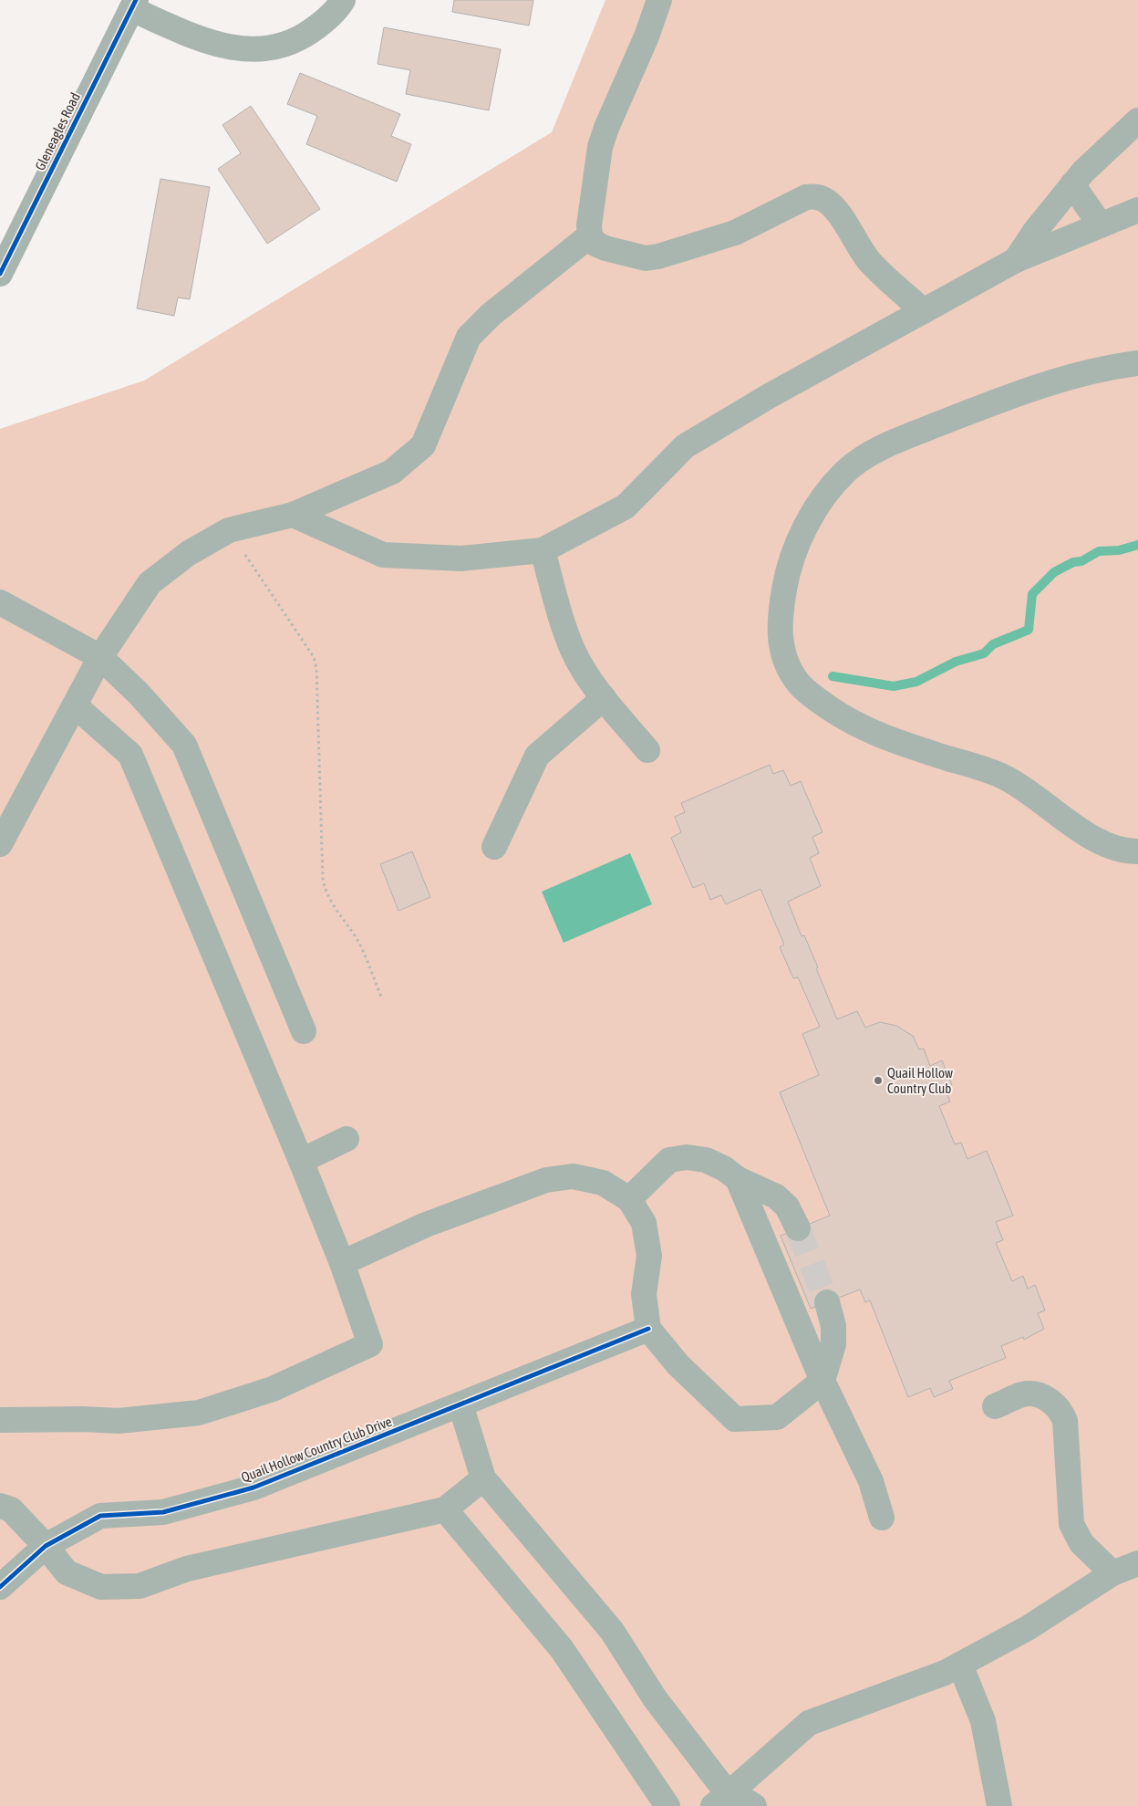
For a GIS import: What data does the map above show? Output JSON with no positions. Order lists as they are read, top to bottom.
{
  "streets": {
    "street": ["Gleneagles Road", "Quail Hollow Country Club Drive"]
  },
  "places": ["Quail Hollow Country Club"]
}
